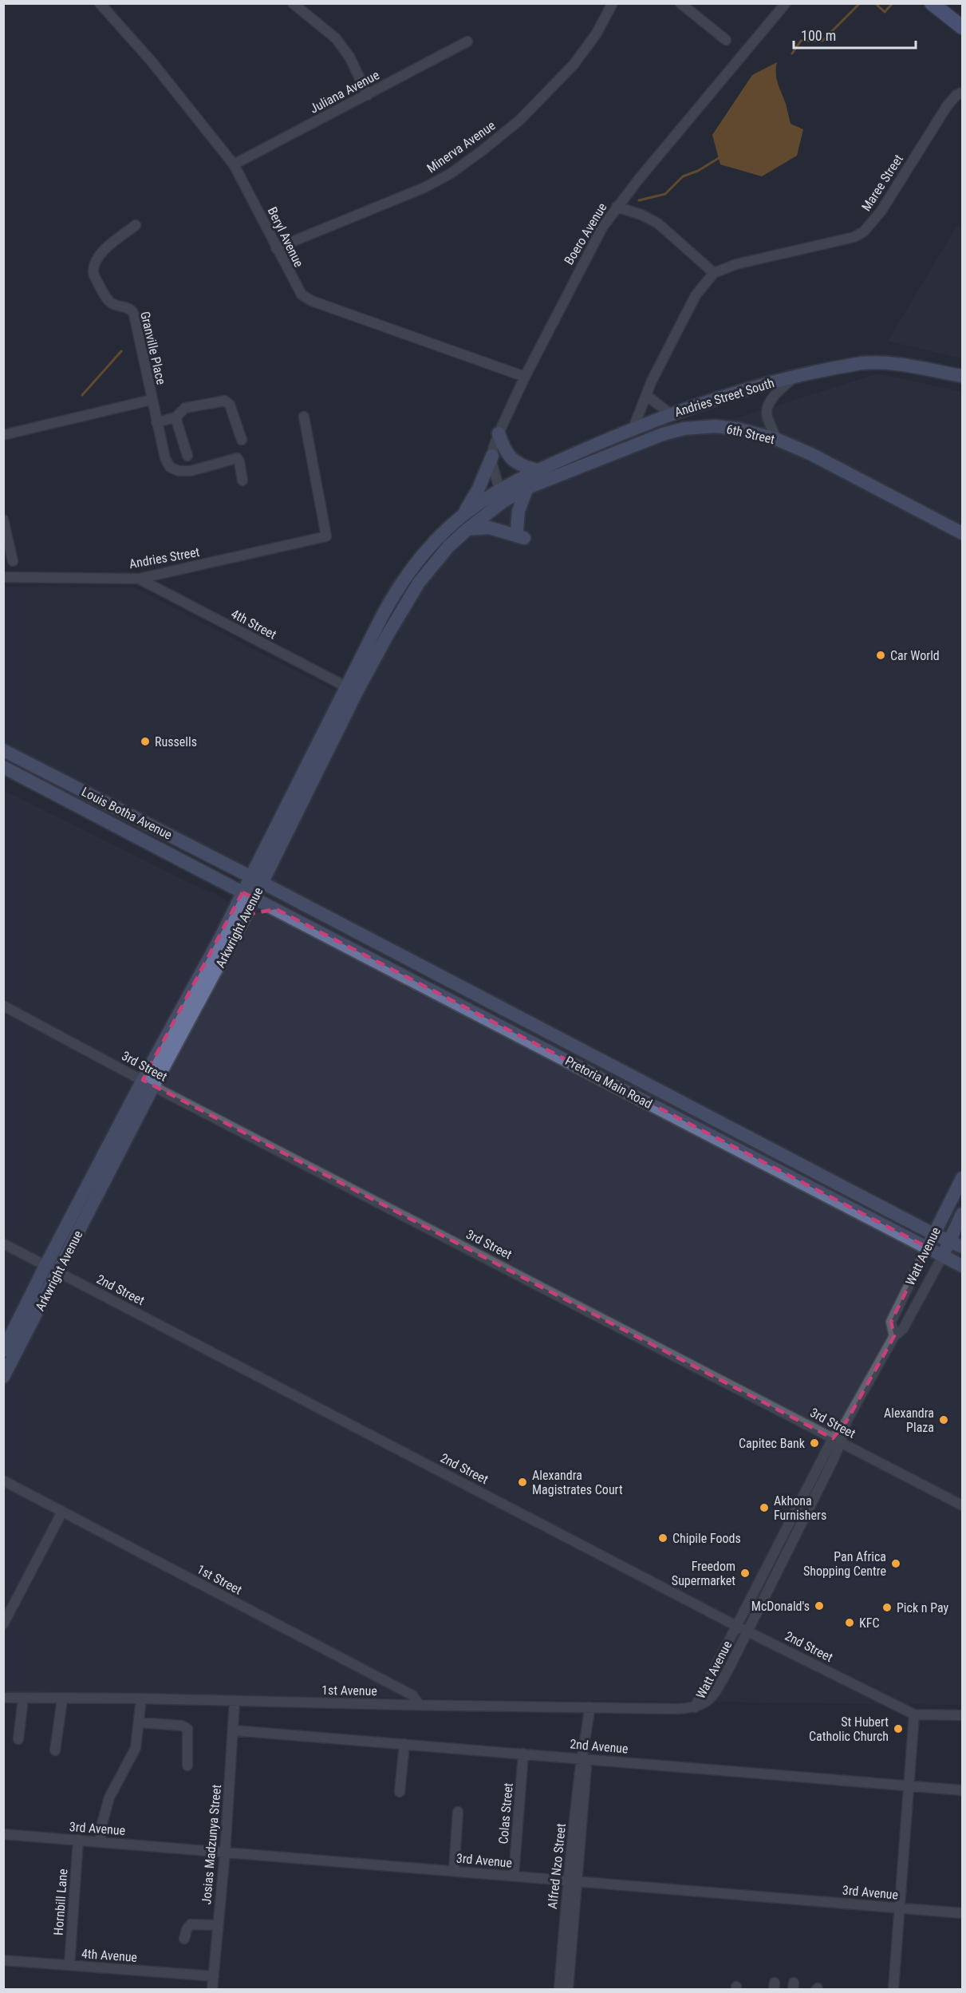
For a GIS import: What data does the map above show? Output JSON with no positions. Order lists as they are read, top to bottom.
{
  "streets": {
    "main road": [
      "Andries Street South",
      "6th Street",
      "Louis Botha Avenue",
      "Arkwright Avenue",
      "Pretoria Main Road",
      "Watt Avenue"
    ],
    "street": [
      "Juliana Avenue",
      "Minerva Avenue",
      "Maree Street",
      "Boero Avenue",
      "Beryl Avenue",
      "Granville Place",
      "Andries Street",
      "4th Street",
      "3rd Street",
      "2nd Street",
      "1st Street",
      "1st Avenue",
      "2nd Avenue",
      "Colas Street",
      "3rd Avenue",
      "Josias Madzunya Street",
      "Alfred Nzo Street",
      "Hornbill Lane",
      "4th Avenue"
    ]
  },
  "crossings": [
    ["Juliana Avenue", "Beryl Avenue"],
    ["Minerva Avenue", "Beryl Avenue"],
    ["Maree Street", "Andries Street South"],
    ["Boero Avenue", "Beryl Avenue"],
    ["Boero Avenue", "Andries Street South"],
    ["Boero Avenue", "6th Street"],
    ["Boero Avenue", "Arkwright Avenue"],
    ["Andries Street South", "6th Street"],
    ["Andries Street South", "Arkwright Avenue"],
    ["6th Street", "Arkwright Avenue"],
    ["Andries Street", "4th Street"],
    ["4th Street", "Arkwright Avenue"],
    ["Louis Botha Avenue", "Arkwright Avenue"],
    ["Louis Botha Avenue", "Pretoria Main Road"],
    ["Arkwright Avenue", "3rd Street"],
    ["Arkwright Avenue", "Pretoria Main Road"],
    ["Arkwright Avenue", "2nd Street"],
    ["3rd Street", "Watt Avenue"],
    ["Pretoria Main Road", "Watt Avenue"],
    ["Watt Avenue", "2nd Street"],
    ["Watt Avenue", "1st Avenue"],
    ["1st Street", "1st Avenue"],
    ["1st Avenue", "Josias Madzunya Street"],
    ["1st Avenue", "Alfred Nzo Street"],
    ["2nd Avenue", "Colas Street"],
    ["2nd Avenue", "Josias Madzunya Street"],
    ["2nd Avenue", "Alfred Nzo Street"],
    ["Colas Street", "3rd Avenue"],
    ["3rd Avenue", "Josias Madzunya Street"],
    ["3rd Avenue", "Alfred Nzo Street"],
    ["3rd Avenue", "Hornbill Lane"],
    ["Josias Madzunya Street", "4th Avenue"],
    ["Hornbill Lane", "4th Avenue"]
  ],
  "places": [
    "Car World",
    "Russells",
    "Alexandra Plaza",
    "Capitec Bank",
    "Alexandra Magistrates Court",
    "Akhona Furnishers",
    "Chipile Foods",
    "Pan Africa Shopping Centre",
    "Freedom Supermarket",
    "McDonald's",
    "Pick n Pay",
    "KFC",
    "St Hubert Catholic Church"
  ],
  "scale_bar": "100 m"
}
